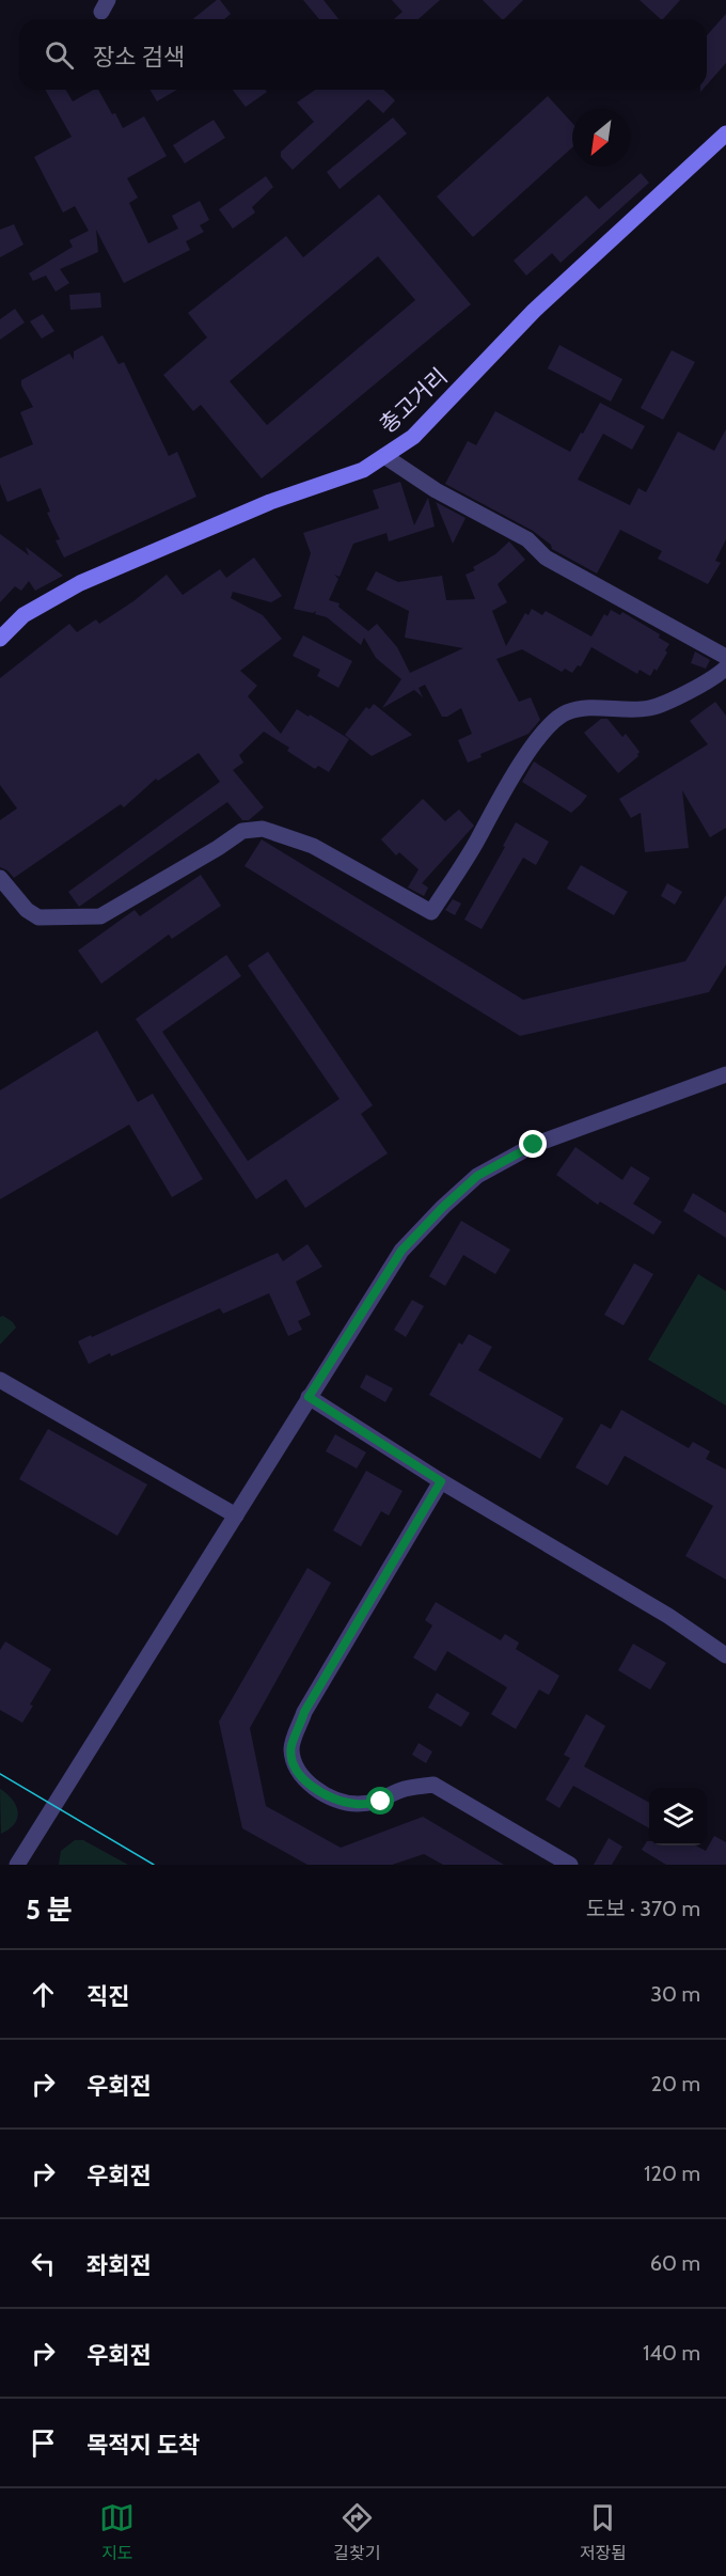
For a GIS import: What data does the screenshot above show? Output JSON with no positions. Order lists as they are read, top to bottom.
{
  "streets": {
    "street": ["총고거리"]
  },
  "north": "bottom left",
  "page": {
    "search": "장소 검색",
    "heading": ["5 분", "도보 · 370 m"],
    "list": [
      ["직진", "30 m"],
      ["우회전", "20 m"],
      ["우회전", "120 m"],
      ["좌회전", "60 m"],
      ["우회전", "140 m"],
      "목적지 도착"
    ],
    "nav": ["지도", "길찾기", "저장됨"]
  }
}
